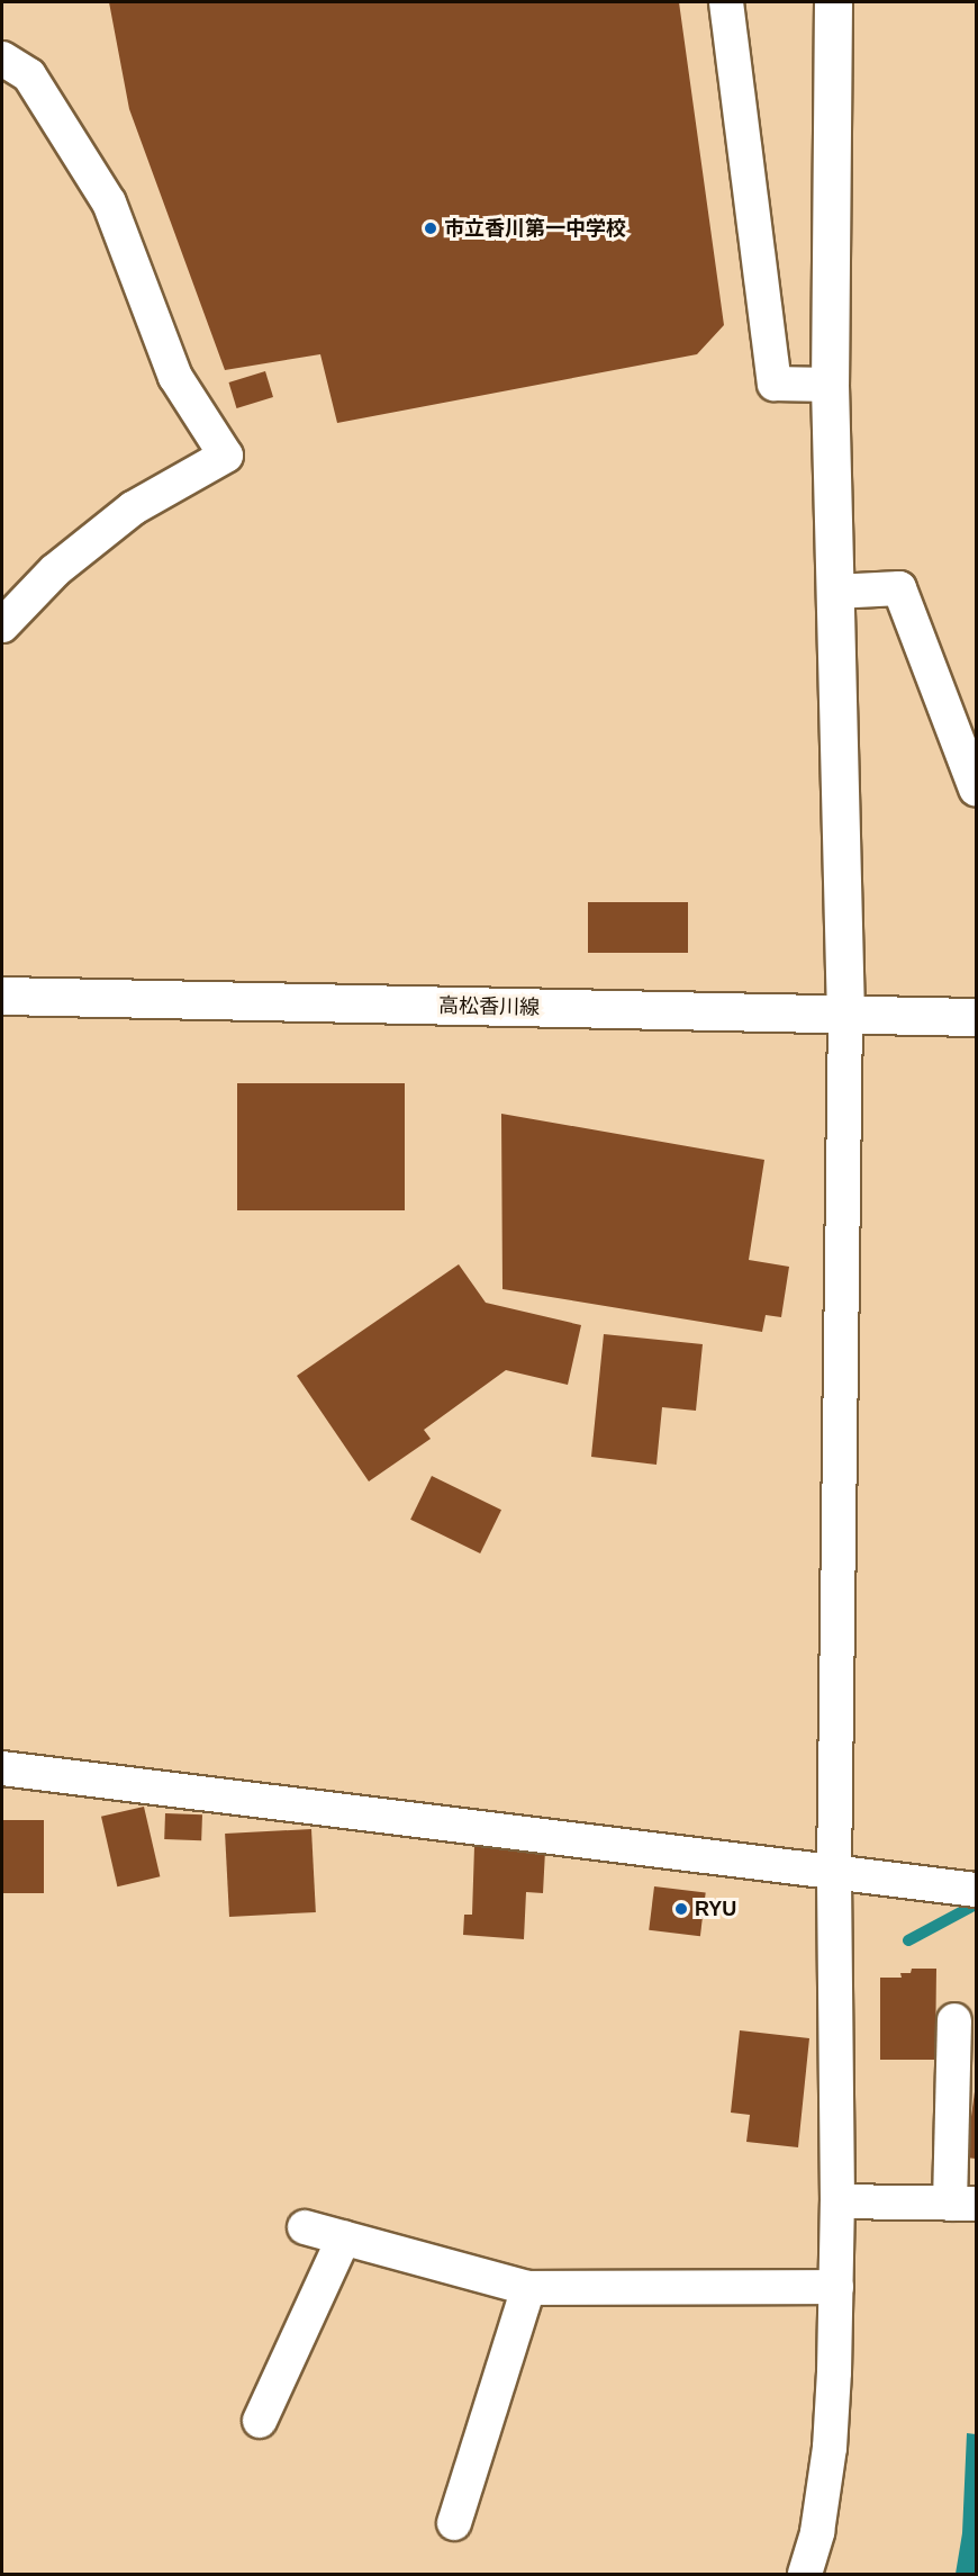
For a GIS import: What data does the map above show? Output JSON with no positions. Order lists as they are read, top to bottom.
{
  "streets": {
    "street": ["高松香川線"]
  },
  "places": ["市立香川第一中学校", "RYU"]
}
